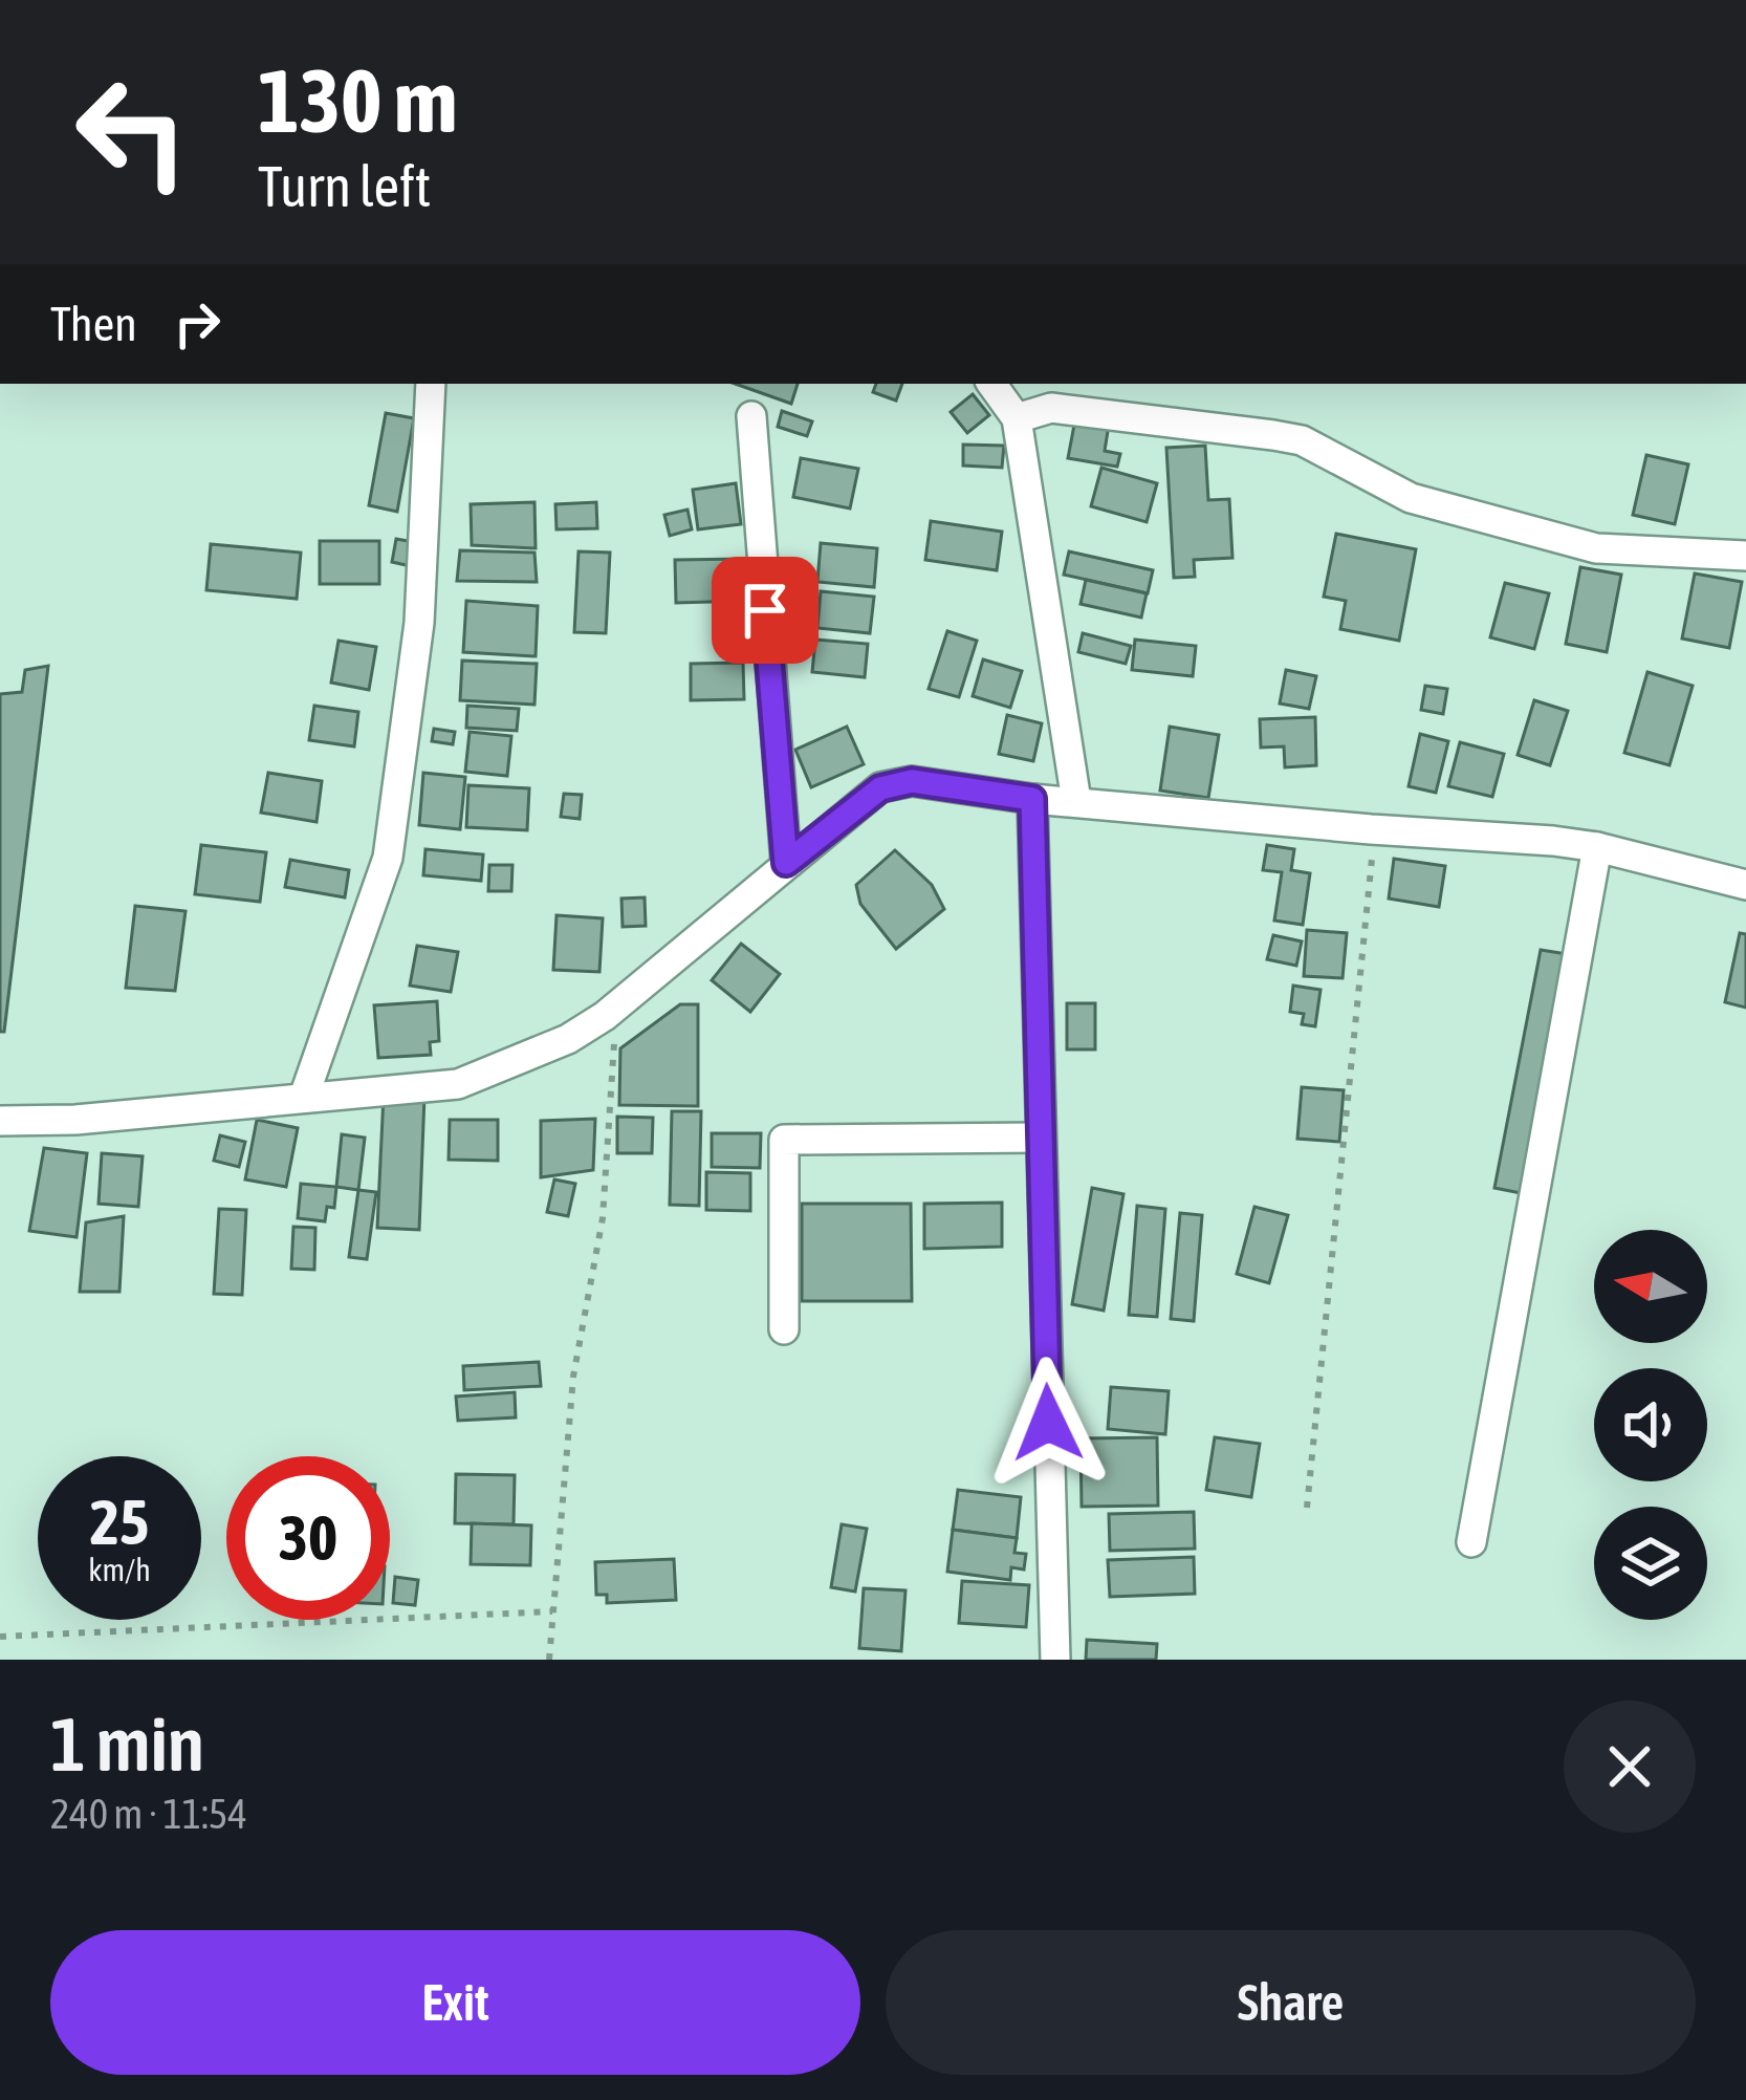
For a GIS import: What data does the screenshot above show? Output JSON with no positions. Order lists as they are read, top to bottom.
{
  "north": "left",
  "page": {
    "turn": ["130 m", "Turn left"],
    "then": "Then",
    "speed": "25 km/h",
    "limit": "30",
    "heading": ["1 min", "240 m · 11:54"],
    "buttons": ["Exit", "Share"]
  }
}
